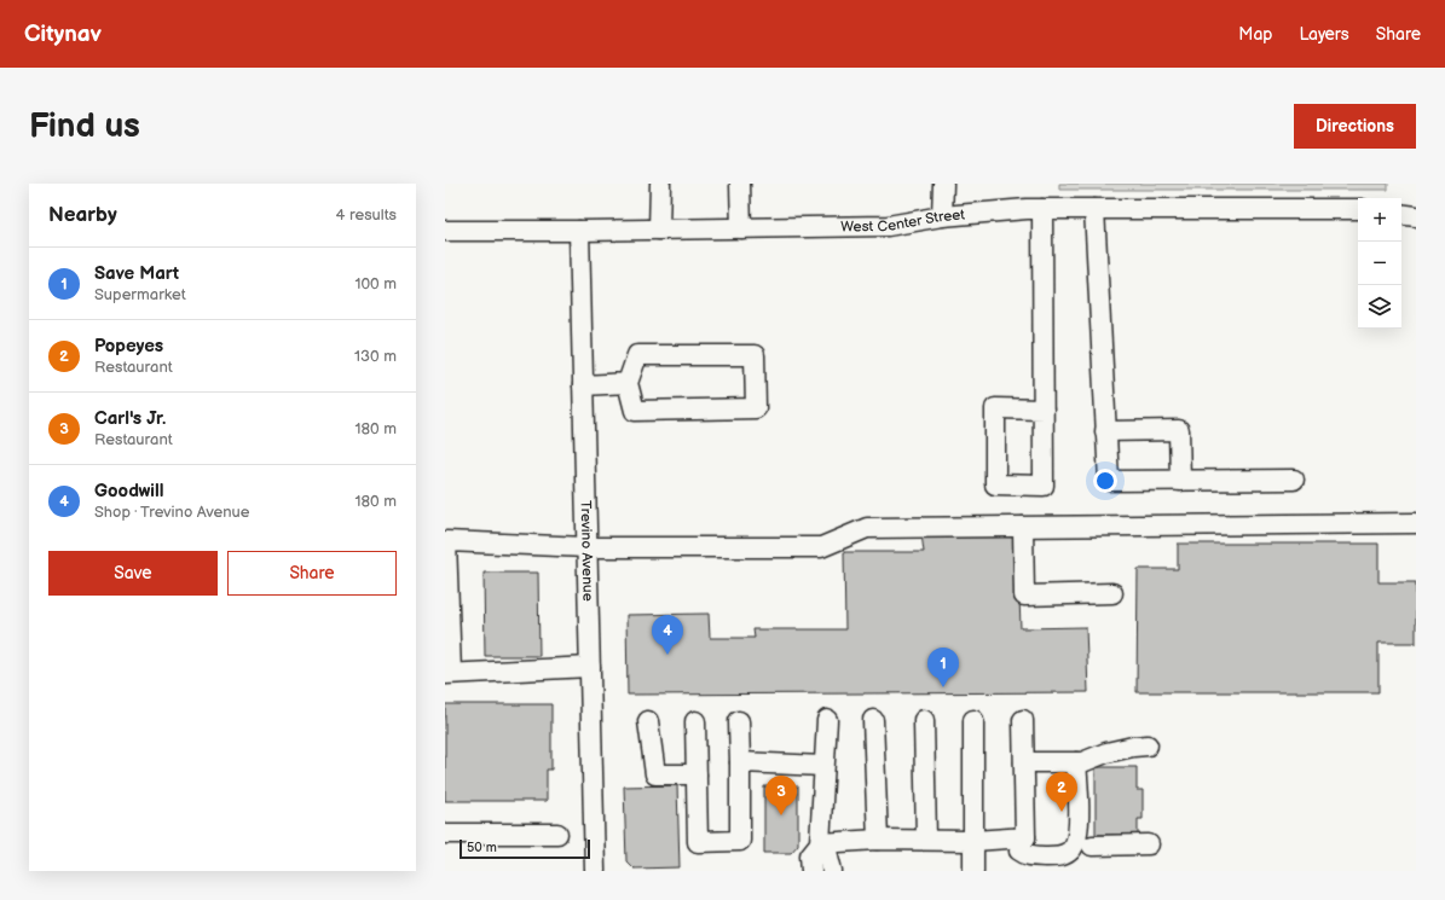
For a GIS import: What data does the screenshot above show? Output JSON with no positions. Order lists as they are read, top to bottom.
{
  "streets": {
    "street": ["West Center Street", "Trevino Avenue"]
  },
  "crossings": [
    ["West Center Street", "Trevino Avenue"]
  ],
  "scale_bar": "50 m",
  "page": {
    "header": "Citynav",
    "nav": ["Map", "Layers", "Share"],
    "buttons": [
      "Directions",
      ["Save", "Share"]
    ],
    "title": "Find us",
    "heading": ["Nearby", "4 results"],
    "map_buttons": ["+", "−"],
    "list": [
      {
        "mark": "1",
        "name": "Save Mart",
        "note": "Supermarket",
        "value": "100 m"
      },
      {
        "mark": "2",
        "name": "Popeyes",
        "note": "Restaurant",
        "value": "130 m"
      },
      {
        "mark": "3",
        "name": "Carl's Jr.",
        "note": "Restaurant",
        "value": "180 m"
      },
      {
        "mark": "4",
        "name": "Goodwill",
        "note": "Shop · Trevino Avenue",
        "value": "180 m"
      }
    ],
    "pins": [
      "4",
      "1",
      "2",
      "3"
    ],
    "scale": "50 m"
  }
}
